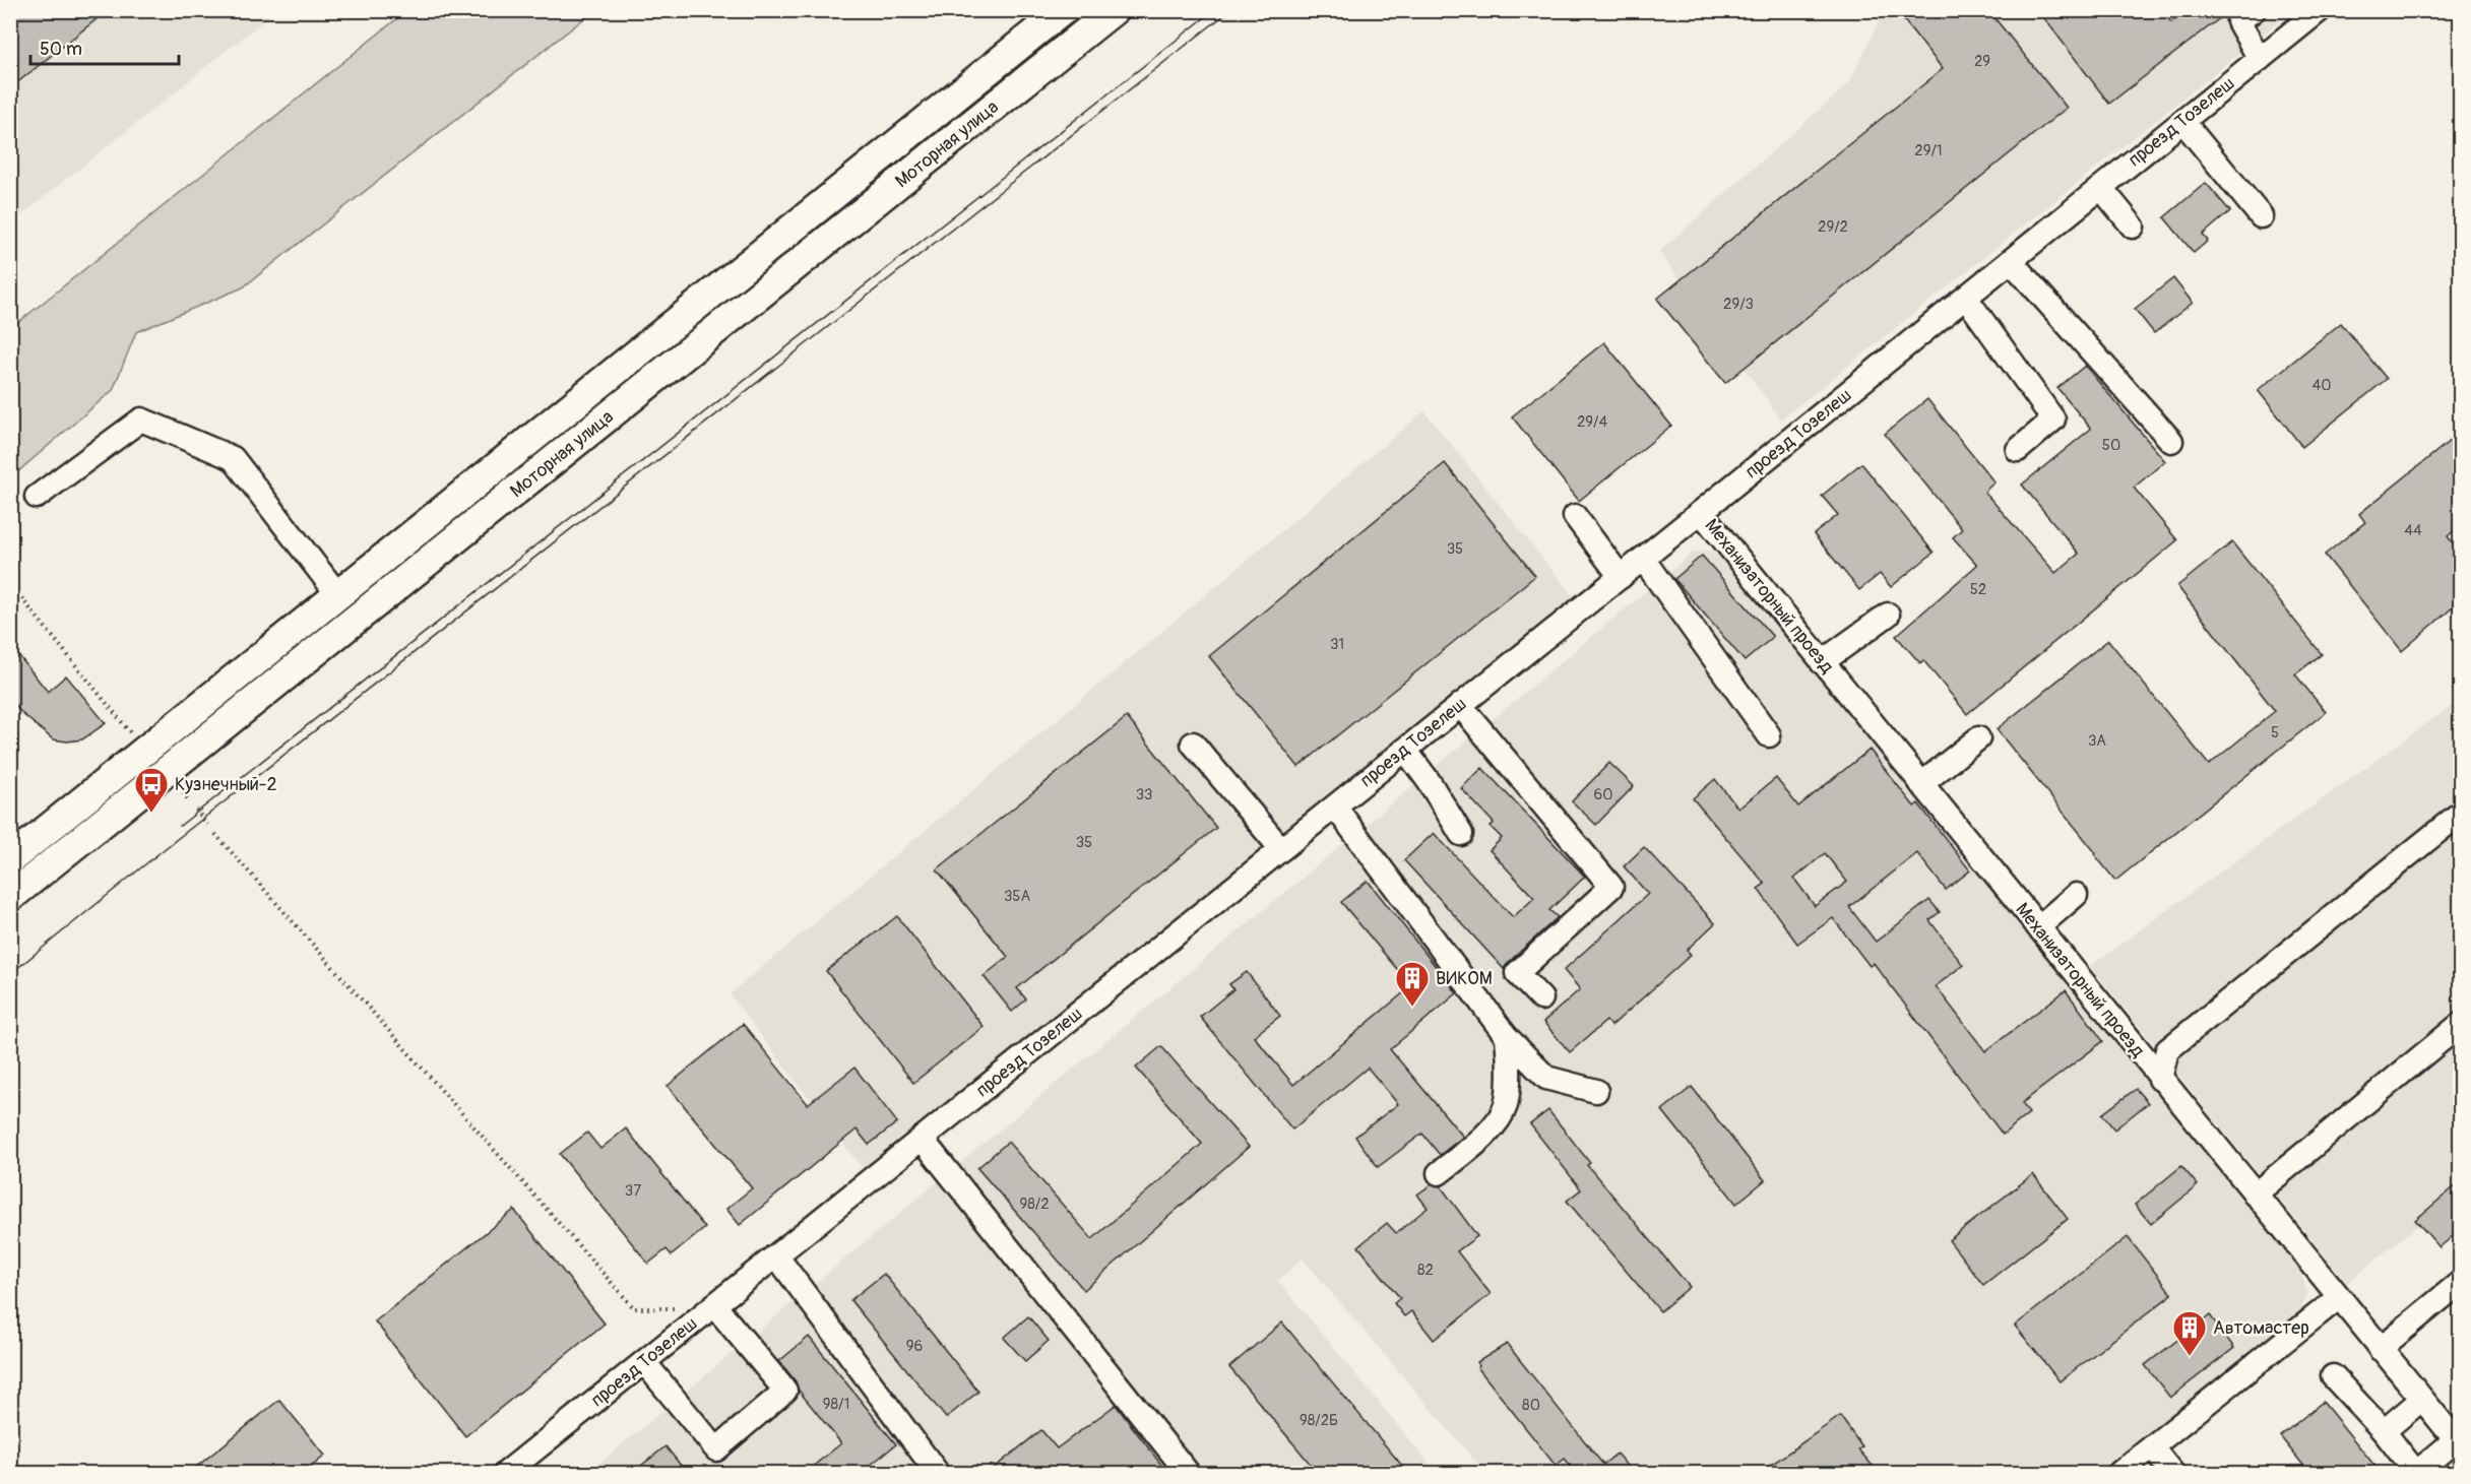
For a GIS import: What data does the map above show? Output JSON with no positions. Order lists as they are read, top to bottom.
{
  "streets": {
    "main road": ["Моторная улица"],
    "street": ["проезд Тозелеш", "Механизаторный проезд"]
  },
  "crossings": [
    ["проезд Тозелеш", "Механизаторный проезд"]
  ],
  "places": {
    "bus stop": ["Кузнечный-2"],
    "building": ["ВИКОМ", "Автомастер"]
  },
  "house_numbers": [
    "29",
    "29/1",
    "29/2",
    "29/3",
    "40",
    "29/4",
    "50",
    "44",
    "35",
    "52",
    "31",
    "5",
    "3А",
    "33",
    "60",
    "35",
    "35А",
    "37",
    "98/2",
    "82",
    "96",
    "98/1",
    "80",
    "98/2Б"
  ],
  "scale_bar": "50 m"
}
